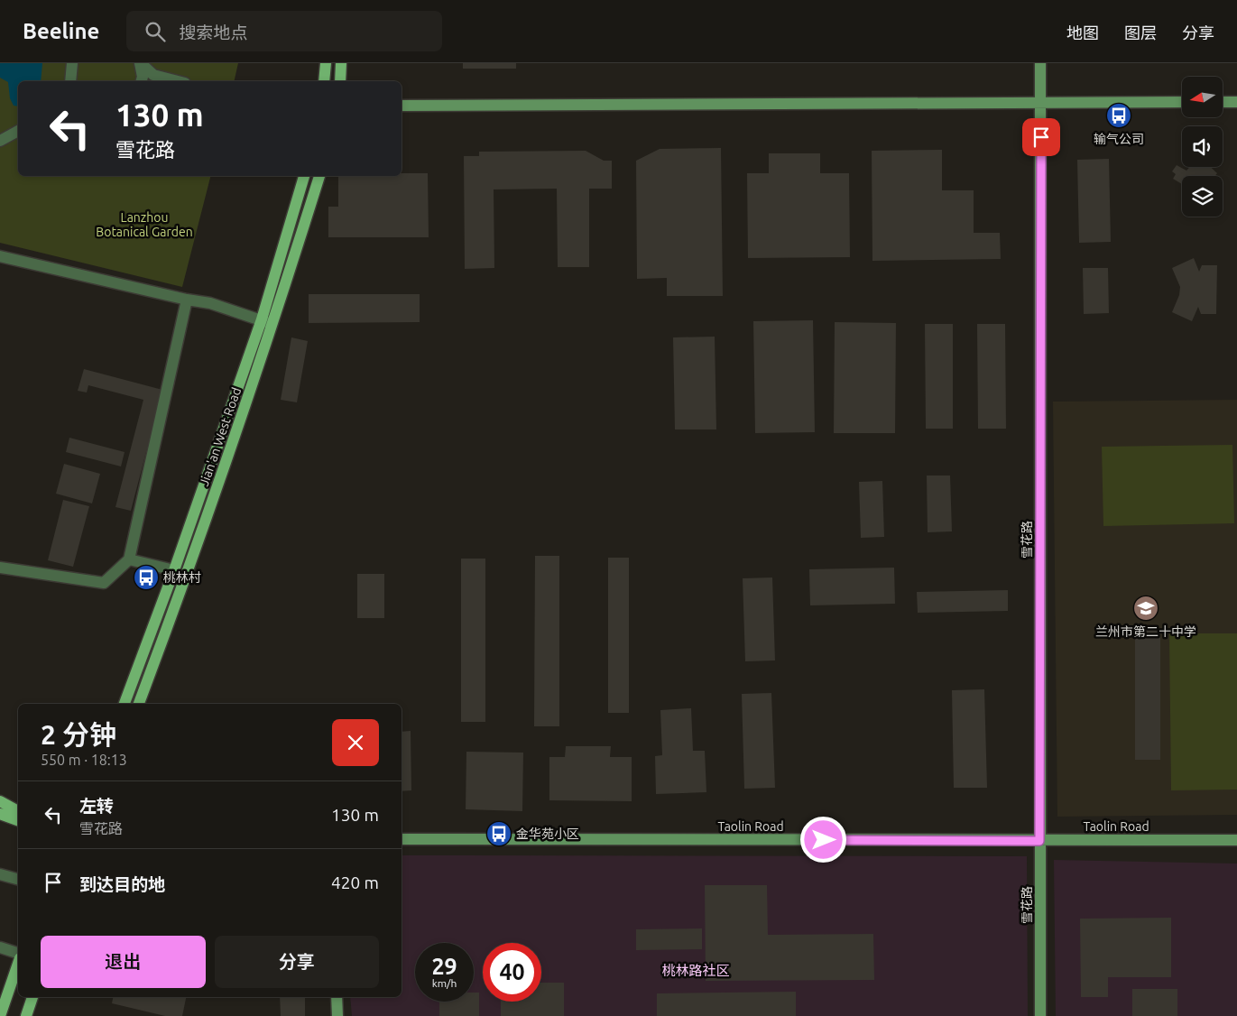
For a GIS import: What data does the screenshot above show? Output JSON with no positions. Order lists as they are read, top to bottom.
{
  "streets": {
    "main road": ["Jian'an West Road"],
    "street": ["雪花路", "Taolin Road"]
  },
  "crossings": [
    ["雪花路", "Taolin Road"]
  ],
  "districts": ["桃林路社区"],
  "parks": ["Lanzhou Botanical Garden"],
  "places": {
    "bus stop": ["输气公司", "桃林村", "金华苑小区"],
    "school or university": ["兰州市第二十中学"]
  },
  "north": "left",
  "page": {
    "header": "Beeline",
    "search": "搜索地点",
    "nav": ["地图", "图层", "分享"],
    "turn": ["130 m", "雪花路"],
    "heading": ["2 分钟", "550 m · 18:13"],
    "list": [
      {
        "name": "左转",
        "note": "雪花路",
        "value": "130 m"
      },
      {
        "name": "到达目的地",
        "value": "420 m"
      }
    ],
    "buttons": ["退出", "分享"],
    "speed": "29 km/h",
    "limit": "40"
  }
}
